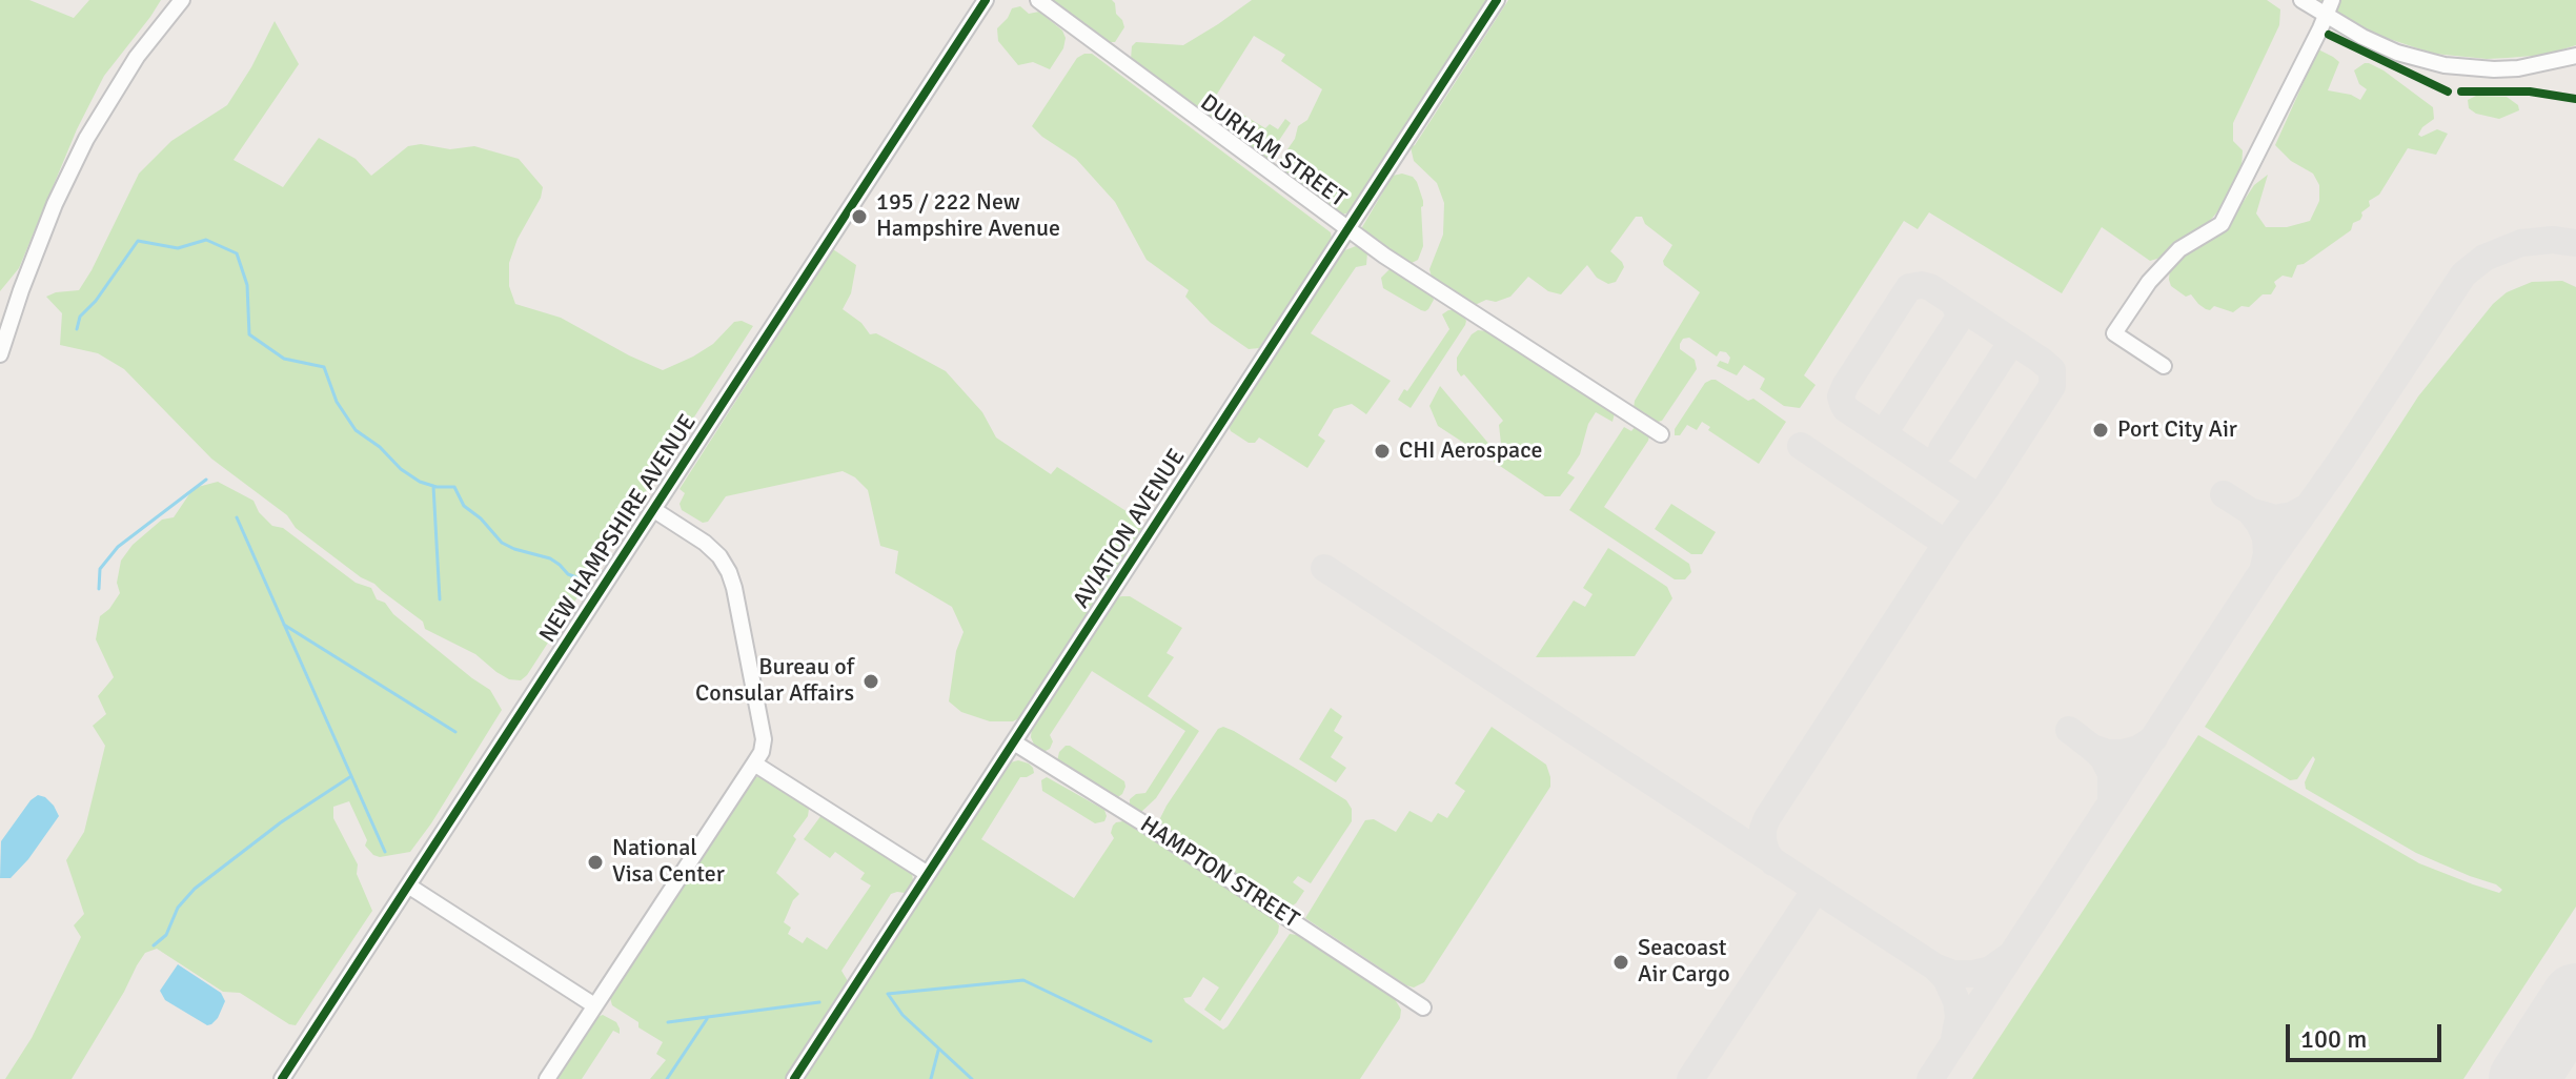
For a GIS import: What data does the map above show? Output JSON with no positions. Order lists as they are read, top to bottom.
{
  "streets": {
    "street": [
      "DURHAM STREET",
      "NEW HAMPSHIRE AVENUE",
      "AVIATION AVENUE",
      "HAMPTON STREET"
    ]
  },
  "crossings": [
    ["DURHAM STREET", "AVIATION AVENUE"],
    ["AVIATION AVENUE", "HAMPTON STREET"]
  ],
  "places": [
    "195 / 222 New Hampshire Avenue",
    "Port City Air",
    "CHI Aerospace",
    "Bureau of Consular Affairs",
    "National Visa Center",
    "Seacoast Air Cargo"
  ],
  "scale_bar": "100 m"
}
